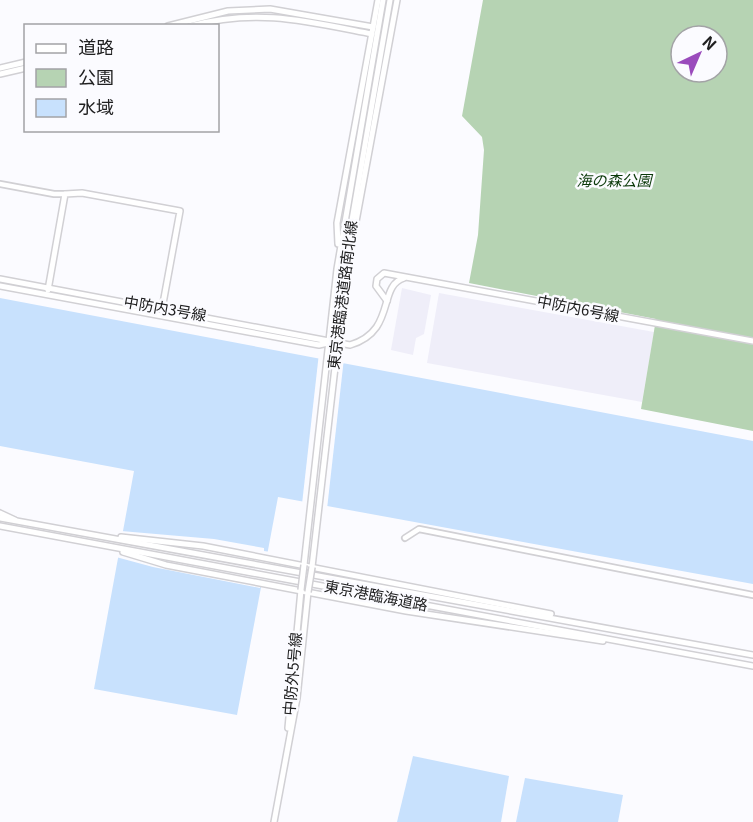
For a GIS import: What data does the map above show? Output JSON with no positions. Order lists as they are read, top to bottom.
{
  "streets": {
    "street": [
      "東京港臨港道路南北線",
      "中防内3号線",
      "中防内6号線",
      "東京港臨海道路",
      "中防外5号線"
    ]
  },
  "crossings": [
    ["東京港臨港道路南北線", "中防内3号線"],
    ["東京港臨港道路南北線", "中防外5号線"]
  ],
  "parks": ["海の森公園"],
  "legend": ["道路", "公園", "水域"],
  "north": "top right"
}
